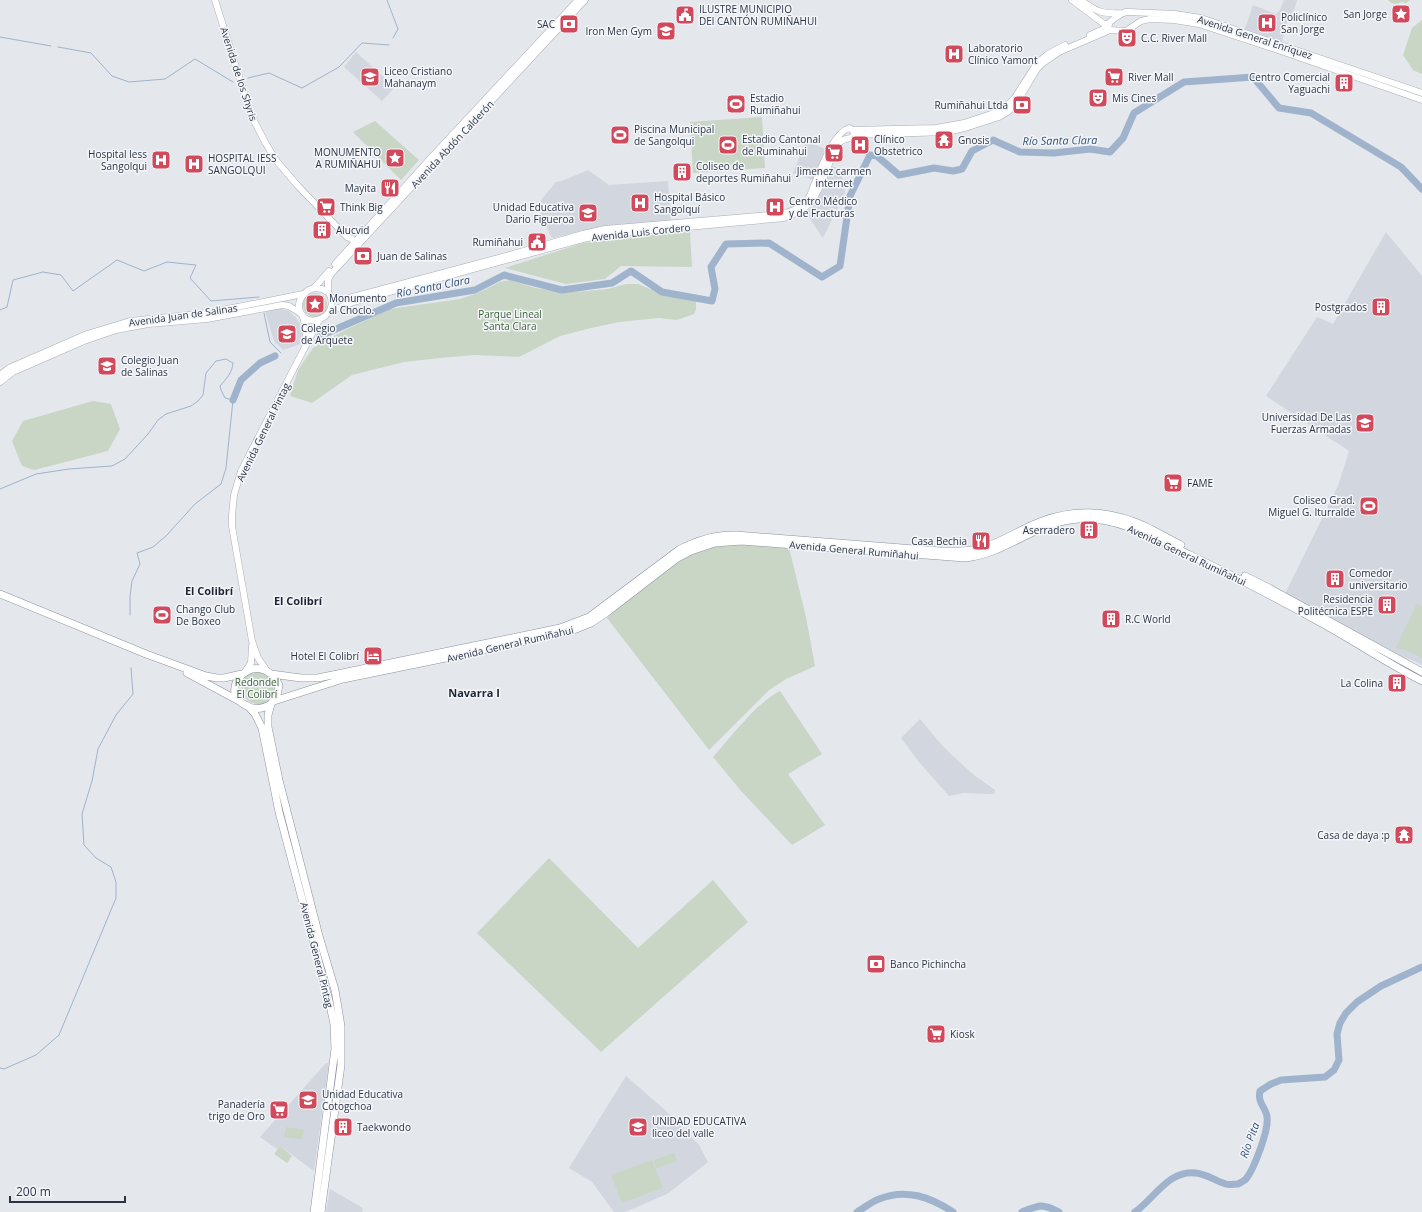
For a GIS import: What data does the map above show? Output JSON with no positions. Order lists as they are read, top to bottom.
{
  "streets": {
    "highway": ["Avenida General Pintag", "Avenida General Rumiñahui"],
    "main road": [
      "Avenida General Enríquez",
      "Avenida de los Shyris",
      "Avenida Abdón Calderón",
      "Avenida Luis Cordero",
      "Avenida Juan de Salinas"
    ]
  },
  "crossings": [
    ["Avenida de los Shyris", "Avenida Abdón Calderón"],
    ["Avenida Abdón Calderón", "Avenida Luis Cordero"],
    ["Avenida Abdón Calderón", "Avenida Juan de Salinas"],
    ["Avenida Abdón Calderón", "Avenida General Pintag"],
    ["Avenida Luis Cordero", "Avenida Juan de Salinas"],
    ["Avenida Luis Cordero", "Avenida General Pintag"],
    ["Avenida Juan de Salinas", "Avenida General Pintag"],
    ["Avenida General Pintag", "Avenida General Rumiñahui"]
  ],
  "districts": ["El Colibrí", "El Colibrí", "Navarra I"],
  "water": ["Río Santa Clara", "Río Pita"],
  "parks": ["Parque Lineal Santa Clara", "Redondel El Colibrí"],
  "places": {
    "place": ["San Jorge", "MONUMENTO A RUMIÑAHUI", "Monumento al Choclo."],
    "public building": ["ILUSTRE MUNICIPIO DEl CANTÓN RUMIÑAHUI", "Rumiñahui"],
    "hospital": [
      "Policlínico San Jorge",
      "Laboratorio Clínico Yamont",
      "Clínico Obstetrico",
      "Hospital Iess Sangolqui",
      "HOSPITAL IESS SANGOLQUI",
      "Hospital Básico Sangolquí",
      "Centro Médico y de Fracturas"
    ],
    "bank": [
      "SAC",
      "Rumiñahui Ltda",
      "Juan de Salinas",
      "Banco Pichincha"
    ],
    "school or university": [
      "Iron Men Gym",
      "Liceo Cristiano Mahanaym",
      "Unidad Educativa Dario Figueroa",
      "Colegio de Arquete",
      "Colegio Juan de Salinas",
      "Universidad De Las Fuerzas Armadas",
      "Unidad Educativa Cotogchoa",
      "UNIDAD EDUCATIVA liceo del valle"
    ],
    "theatre": ["C.C. River Mall", "Mis Cines"],
    "supermarket": [
      "River Mall",
      "Jimenez carmen internet",
      "Think Big",
      "FAME",
      "Kiosk",
      "Panadería trigo de Oro"
    ],
    "building": [
      "Centro Comercial Yaguachi",
      "Coliseo de deportes Rumiñahui",
      "Alucvid",
      "Postgrados",
      "Aserradero",
      "Comedor universitario",
      "Residencia Politécnica ESPE",
      "R.C World",
      "La Colina",
      "Taekwondo"
    ],
    "sports": [
      "Estadio Rumiñahui",
      "Piscina Municipal de Sangolqui",
      "Estadio Cantonal de Ruminahui",
      "Coliseo Grad. Miguel G. Iturralde",
      "Chango Club De Boxeo"
    ],
    "temple": ["Gnosis", "Casa de daya :p"],
    "restaurant": ["Mayita", "Casa Bechia"],
    "hotel": ["Hotel El Colibrí"]
  },
  "scale_bar": "200 m"
}
